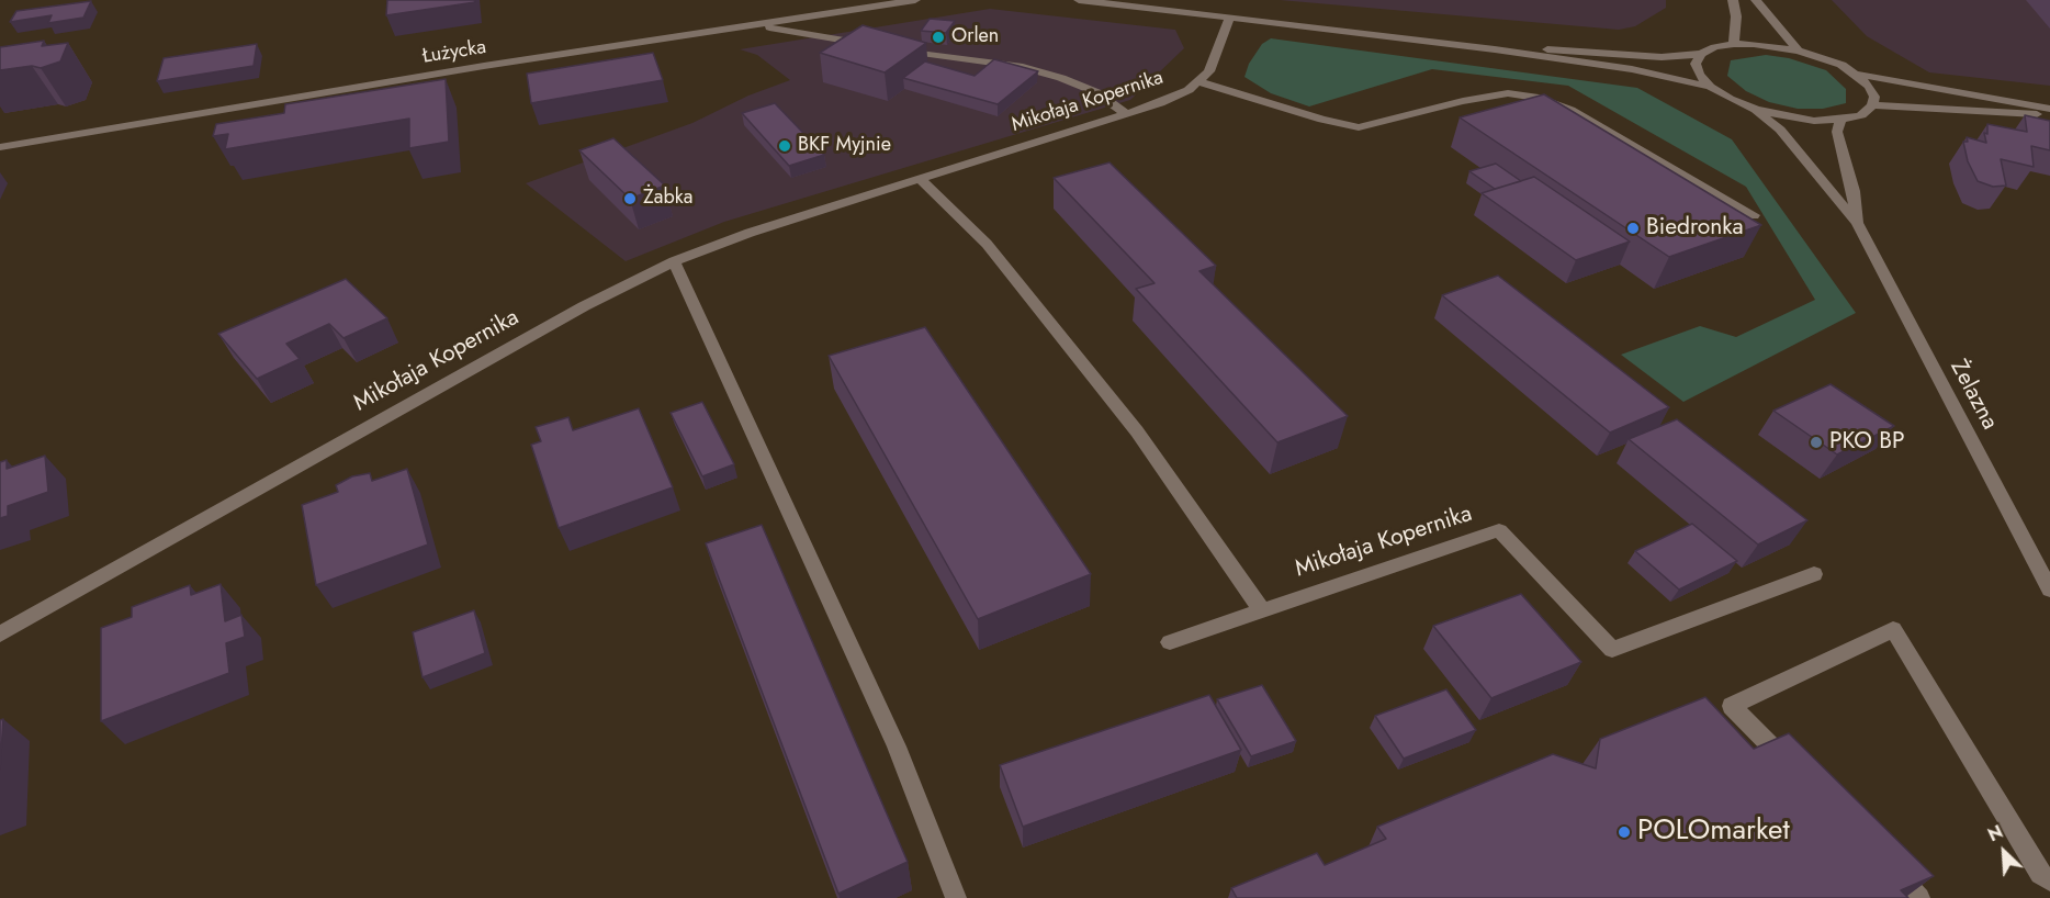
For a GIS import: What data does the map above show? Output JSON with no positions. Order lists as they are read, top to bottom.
{
  "streets": {
    "street": ["Łużycka", "Mikołaja Kopernika", "Żelazna"]
  },
  "places": [
    "Orlen",
    "BKF Myjnie",
    "Żabka",
    "Biedronka",
    "PKO BP",
    "POLOmarket"
  ],
  "north": "top left"
}
